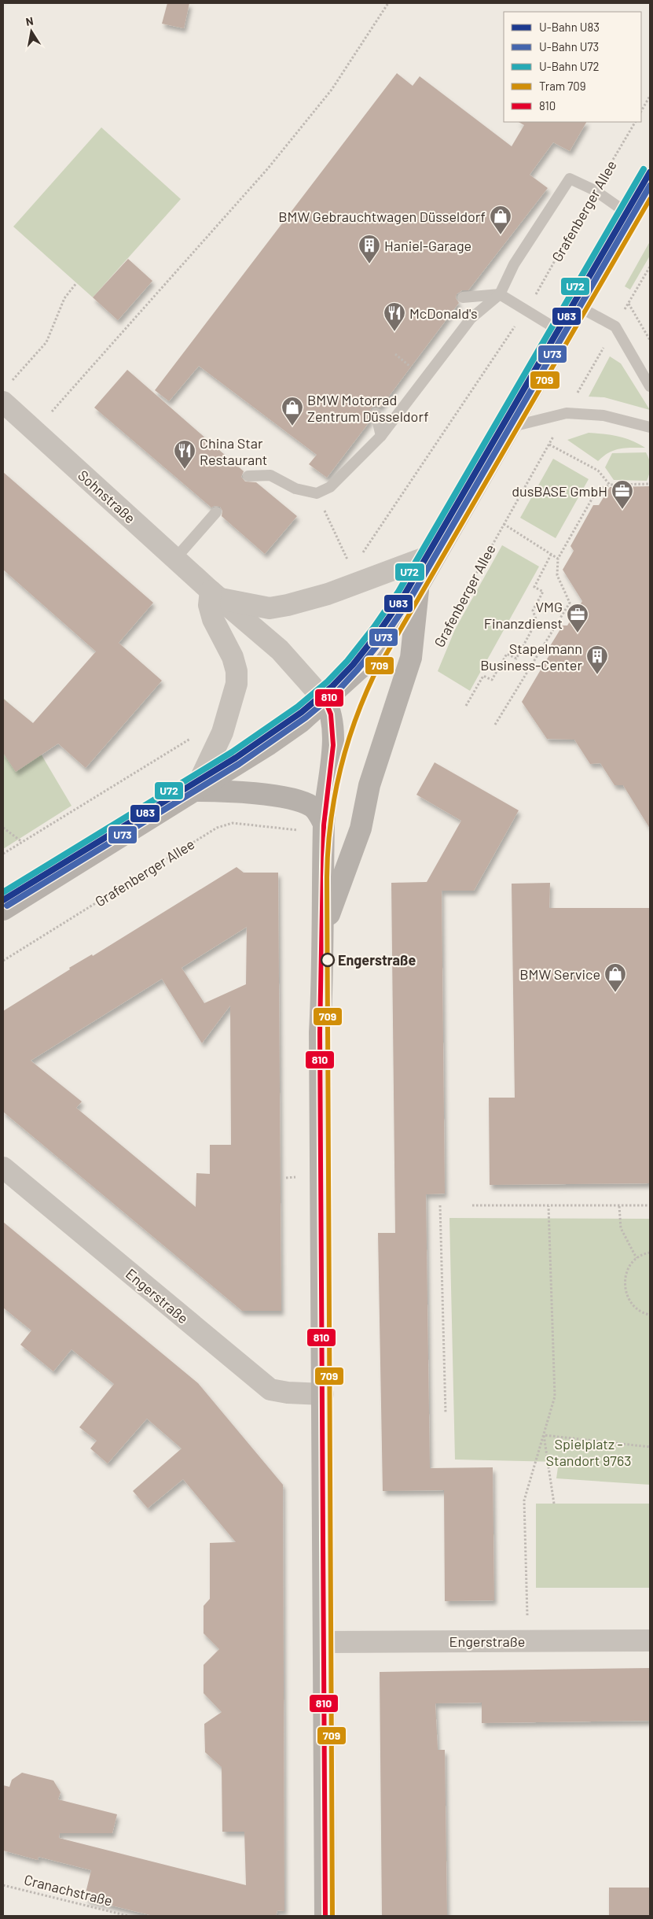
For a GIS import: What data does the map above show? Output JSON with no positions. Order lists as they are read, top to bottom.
{
  "streets": {
    "street": ["Sohnstraße", "Engerstraße"],
    "path": ["Grafenberger Allee", "Cranachstraße"]
  },
  "parks": ["Spielplatz - Standort 9763"],
  "places": {
    "shop": ["BMW Gebrauchtwagen Düsseldorf", "BMW Motorrad Zentrum Düsseldorf", "BMW Service"],
    "building": ["Haniel-Garage", "Stapelmann Business-Center"],
    "restaurant": ["McDonald's", "China Star Restaurant"],
    "office": ["dusBASE GmbH", "VMG Finanzdienst"],
    "other": ["Engerstraße"]
  },
  "lines": [
    "metro line U72",
    "metro line U83",
    "transit line 810",
    "metro line U73",
    "tram line 709"
  ],
  "legend": [
    "U-Bahn U83",
    "U-Bahn U73",
    "U-Bahn U72",
    "Tram 709",
    "810"
  ],
  "north": "top"
}
